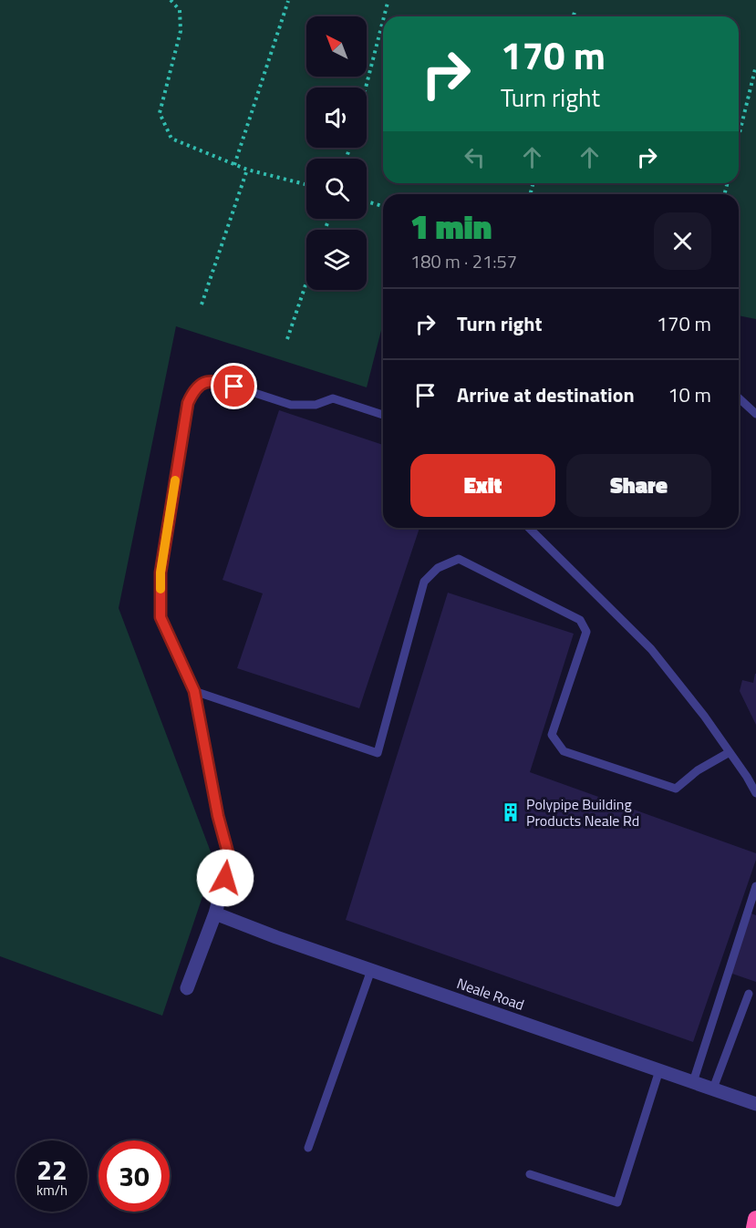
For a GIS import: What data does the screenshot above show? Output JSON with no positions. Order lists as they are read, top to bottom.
{
  "streets": {
    "street": ["Neale Road"]
  },
  "places": {
    "building": ["Polypipe Building Products Neale Rd"]
  },
  "north": "top left",
  "page": {
    "turn": ["170 m", "Turn right"],
    "heading": ["1 min", "180 m · 21:57"],
    "list": [
      {
        "name": "Turn right",
        "value": "170 m"
      },
      {
        "name": "Arrive at destination",
        "value": "10 m"
      }
    ],
    "buttons": ["Exit", "Share"],
    "speed": "22 km/h",
    "limit": "30"
  }
}
